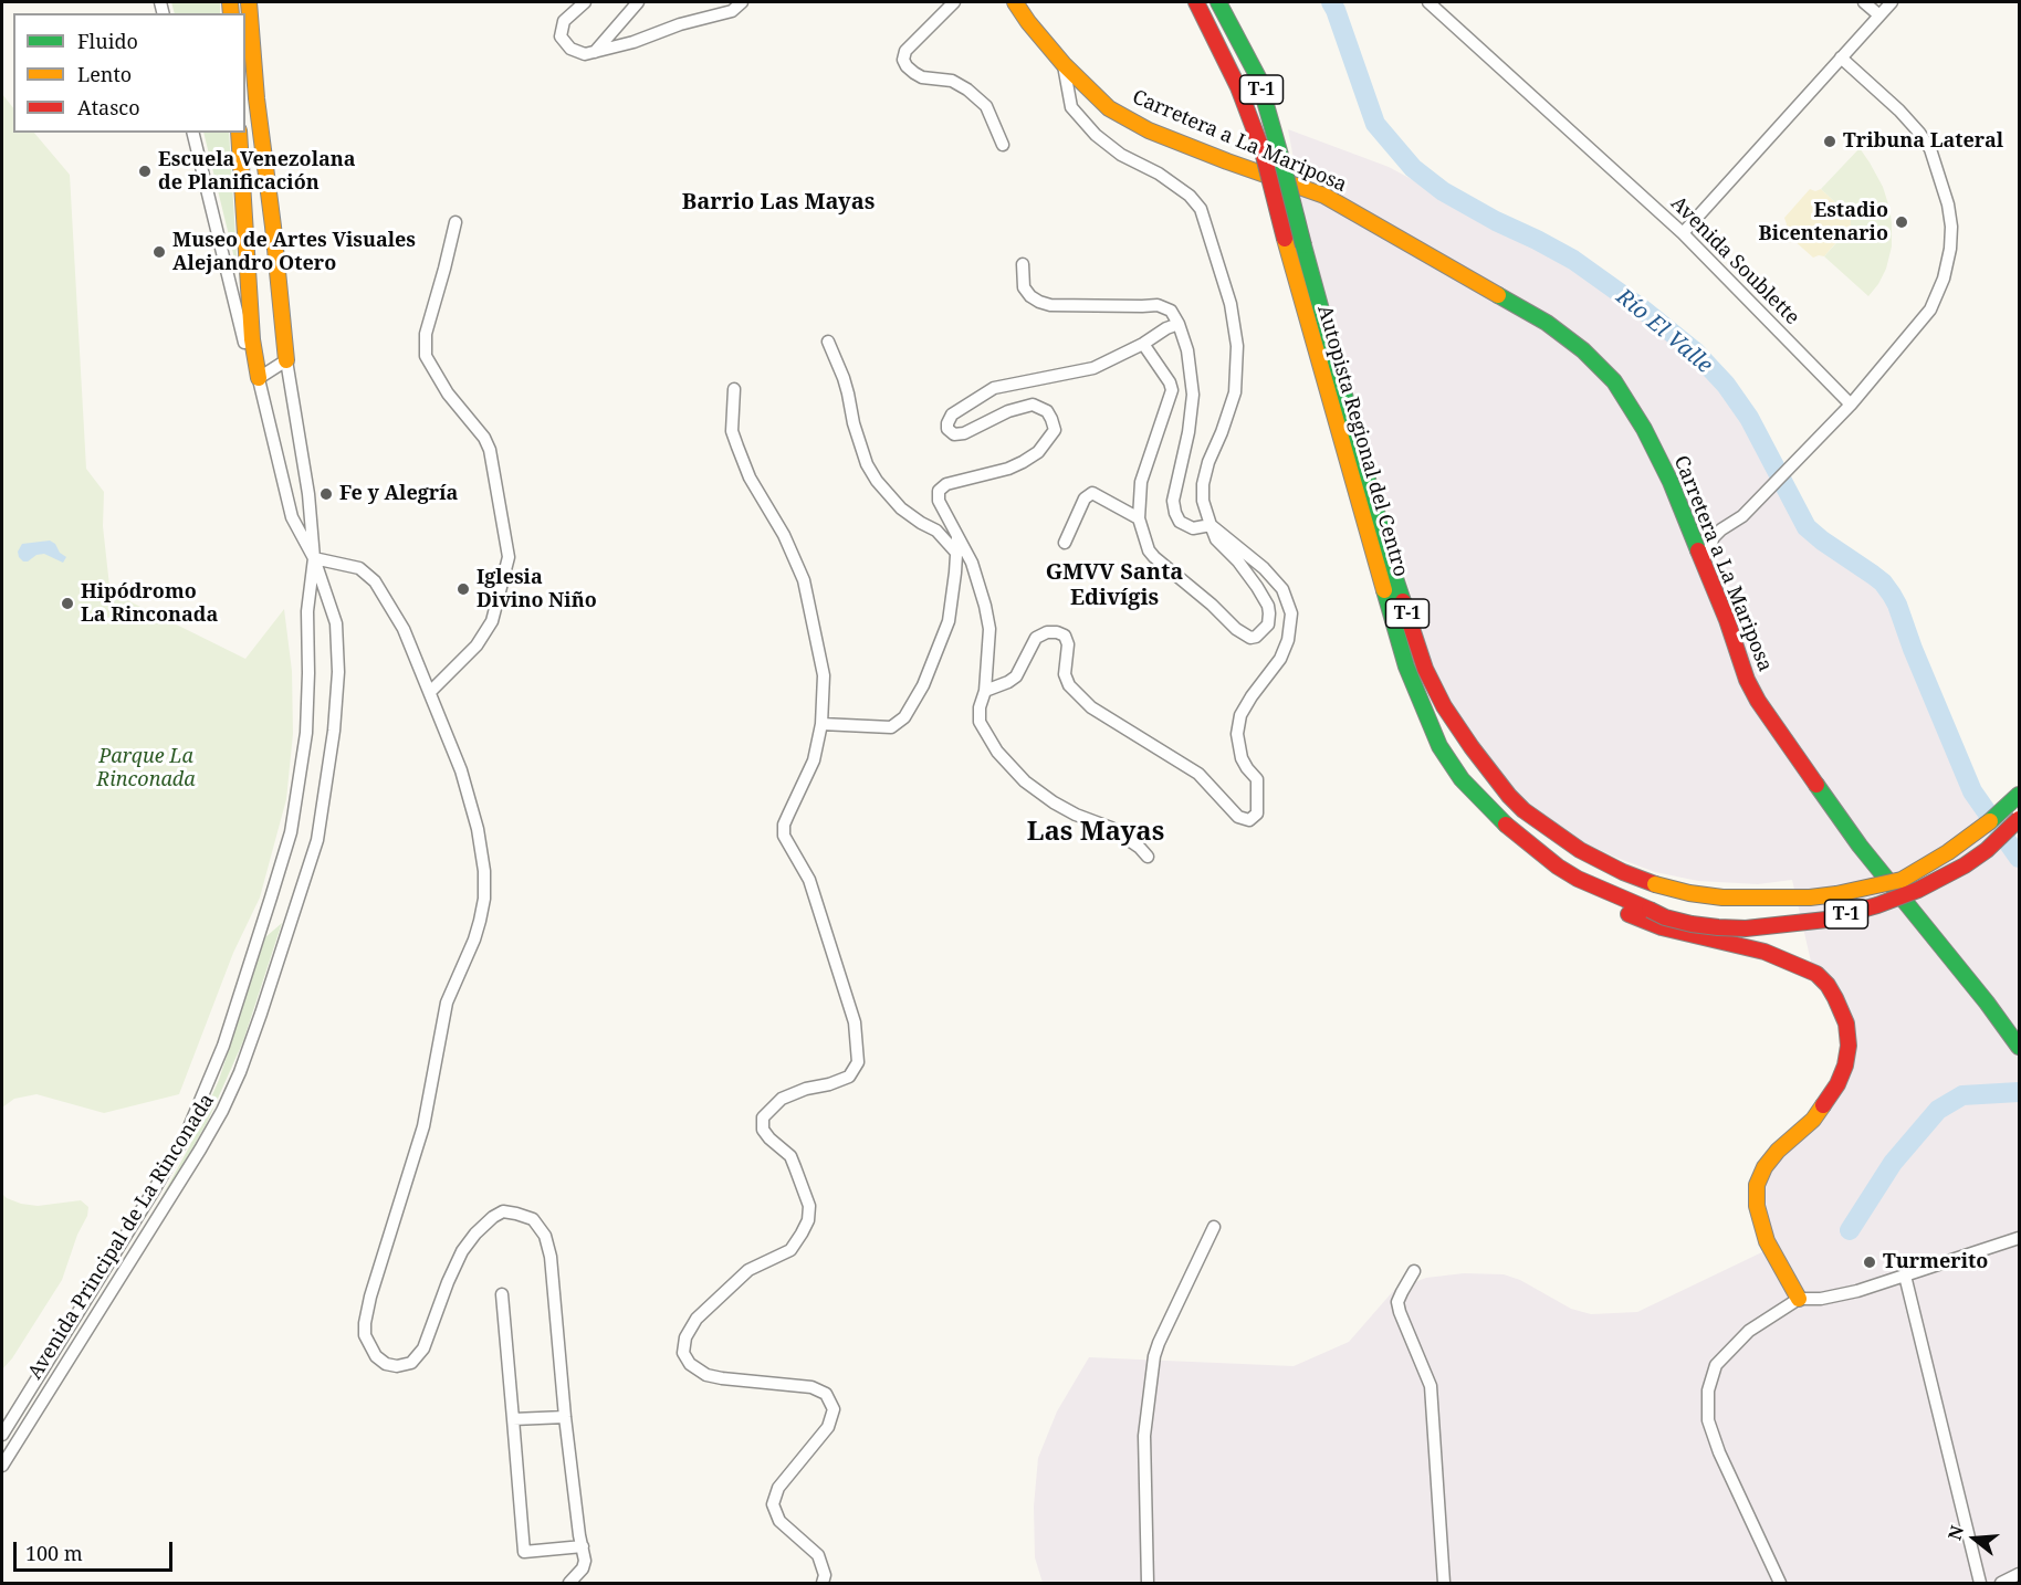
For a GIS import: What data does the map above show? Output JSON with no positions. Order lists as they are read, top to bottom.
{
  "streets": {
    "main road": ["T-1", "Carretera a La Mariposa", "Autopista Regional del Centro"],
    "street": ["Avenida Soublette", "Avenida Principal de La Rinconada"]
  },
  "districts": ["Barrio Las Mayas", "GMVV Santa Edivígis", "Las Mayas"],
  "water": ["Río El Valle"],
  "parks": ["Parque La Rinconada"],
  "places": [
    "Tribuna Lateral",
    "Escuela Venezolana de Planificación",
    "Estadio Bicentenario",
    "Museo de Artes Visuales Alejandro Otero",
    "Fe y Alegría",
    "Iglesia Divino Niño",
    "Hipódromo La Rinconada",
    "Turmerito"
  ],
  "legend": ["Fluido", "Lento", "Atasco"],
  "scale_bar": "100 m",
  "north": "left"
}
